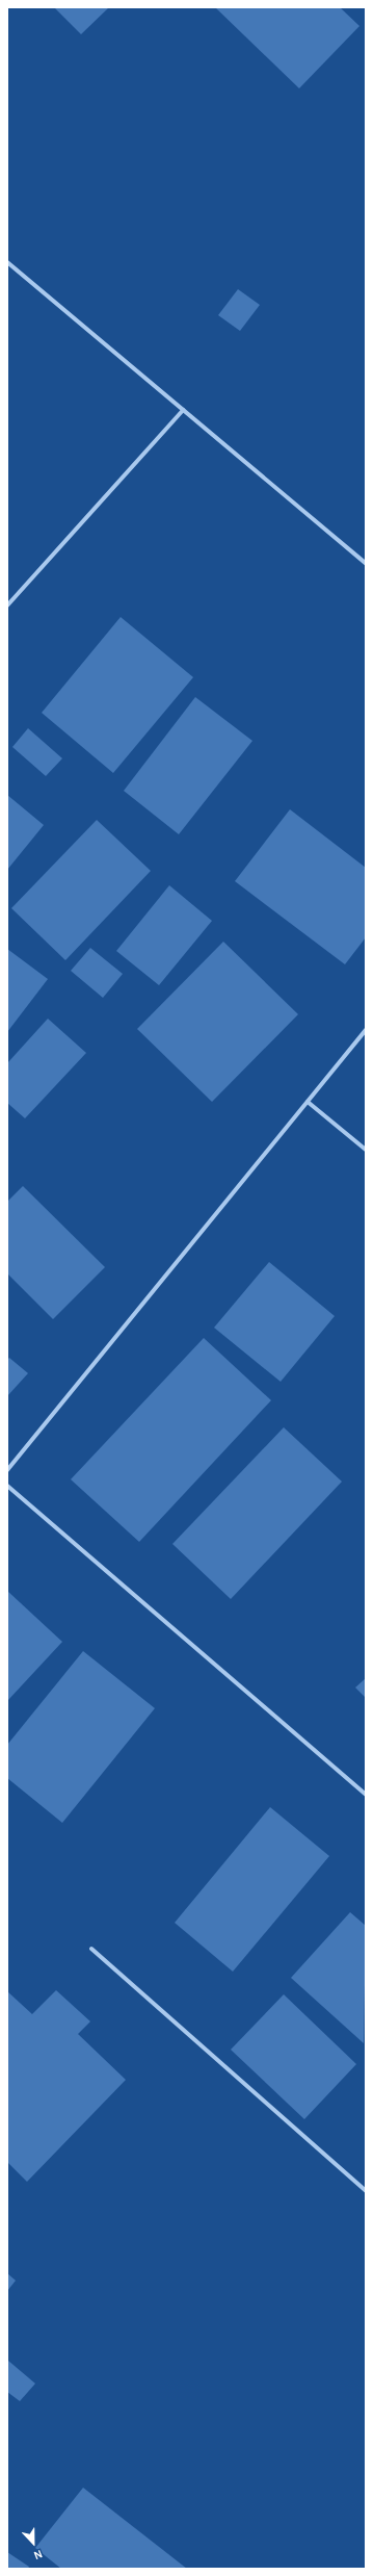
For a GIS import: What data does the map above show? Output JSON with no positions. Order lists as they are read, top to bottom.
{
  "north": "bottom"
}
